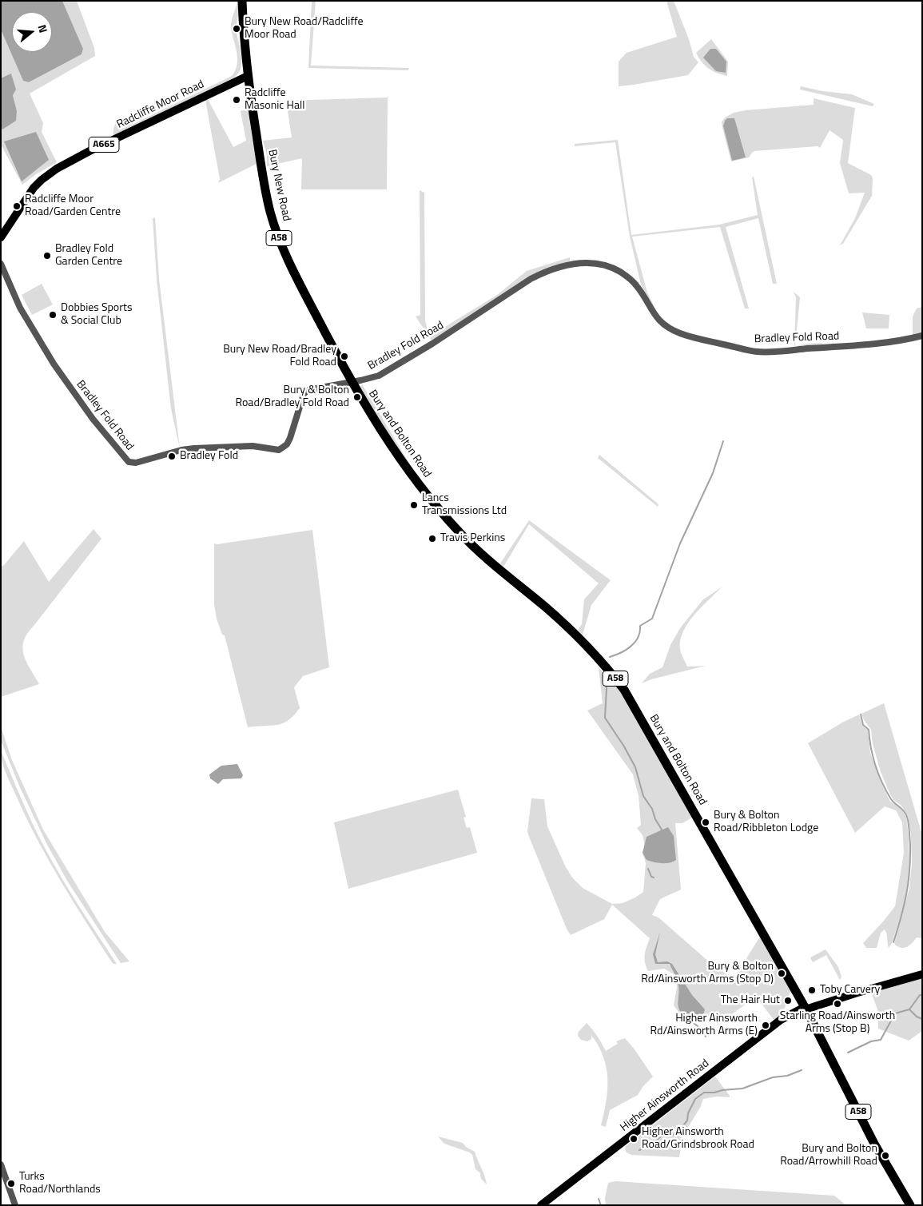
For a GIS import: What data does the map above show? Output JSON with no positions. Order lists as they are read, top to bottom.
{
  "streets": {
    "highway": ["Bury New Road", "A58", "Bury and Bolton Road"],
    "main road": ["Radcliffe Moor Road", "A665", "Higher Ainsworth Road"],
    "street": ["Bradley Fold Road"]
  },
  "crossings": [
    ["Radcliffe Moor Road", "Bury New Road"],
    ["Bury New Road", "Bradley Fold Road"],
    ["Bury New Road", "Bury and Bolton Road"],
    ["Bradley Fold Road", "Bury and Bolton Road"],
    ["Bury and Bolton Road", "Higher Ainsworth Road"]
  ],
  "places": [
    "Bury New Road/Radcliffe Moor Road",
    "Radcliffe Masonic Hall",
    "Radcliffe Moor Road/Garden Centre",
    "Bradley Fold Garden Centre",
    "Dobbies Sports & Social Club",
    "Bury New Road/Bradley Fold Road",
    "Bury & Bolton Road/Bradley Fold Road",
    "Bradley Fold",
    "Lancs Transmissions Ltd",
    "Travis Perkins",
    "Bury & Bolton Road/Ribbleton Lodge",
    "Bury & Bolton Rd/Ainsworth Arms (Stop D)",
    "Toby Carvery",
    "The Hair Hut",
    "Starling Road/Ainsworth Arms (Stop B)",
    "Higher Ainsworth Rd/Ainsworth Arms (E)",
    "Higher Ainsworth Road/Grindsbrook Road",
    "Bury and Bolton Road/Arrowhill Road",
    "Turks Road/Northlands"
  ],
  "north": "right"
}
